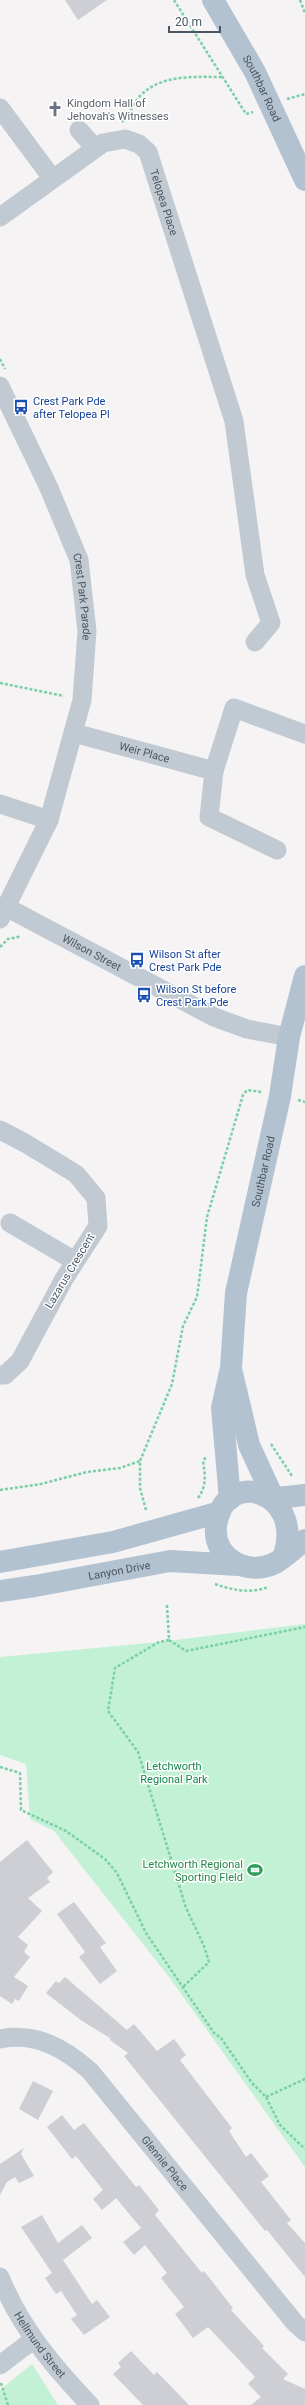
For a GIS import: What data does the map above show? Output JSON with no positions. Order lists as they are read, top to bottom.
{
  "streets": {
    "main road": ["Southbar Road", "Lanyon Drive"],
    "street": [
      "Telopea Place",
      "Crest Park Parade",
      "Weir Place",
      "Wilson Street",
      "Lazarus Crescent",
      "Glennie Place",
      "Hellmund Street"
    ]
  },
  "crossings": [
    ["Southbar Road", "Wilson Street"],
    ["Southbar Road", "Lanyon Drive"],
    ["Crest Park Parade", "Weir Place"],
    ["Crest Park Parade", "Wilson Street"]
  ],
  "parks": ["Letchworth Regional Park"],
  "places": {
    "church": ["Kingdom Hall of Jehovah's Witnesses"],
    "bus stop": ["Crest Park Pde after Telopea Pl", "Wilson St after Crest Park Pde", "Wilson St before Crest Park Pde"],
    "sports": ["Letchworth Regional Sporting FIeld"]
  },
  "scale_bar": "20 m"
}
